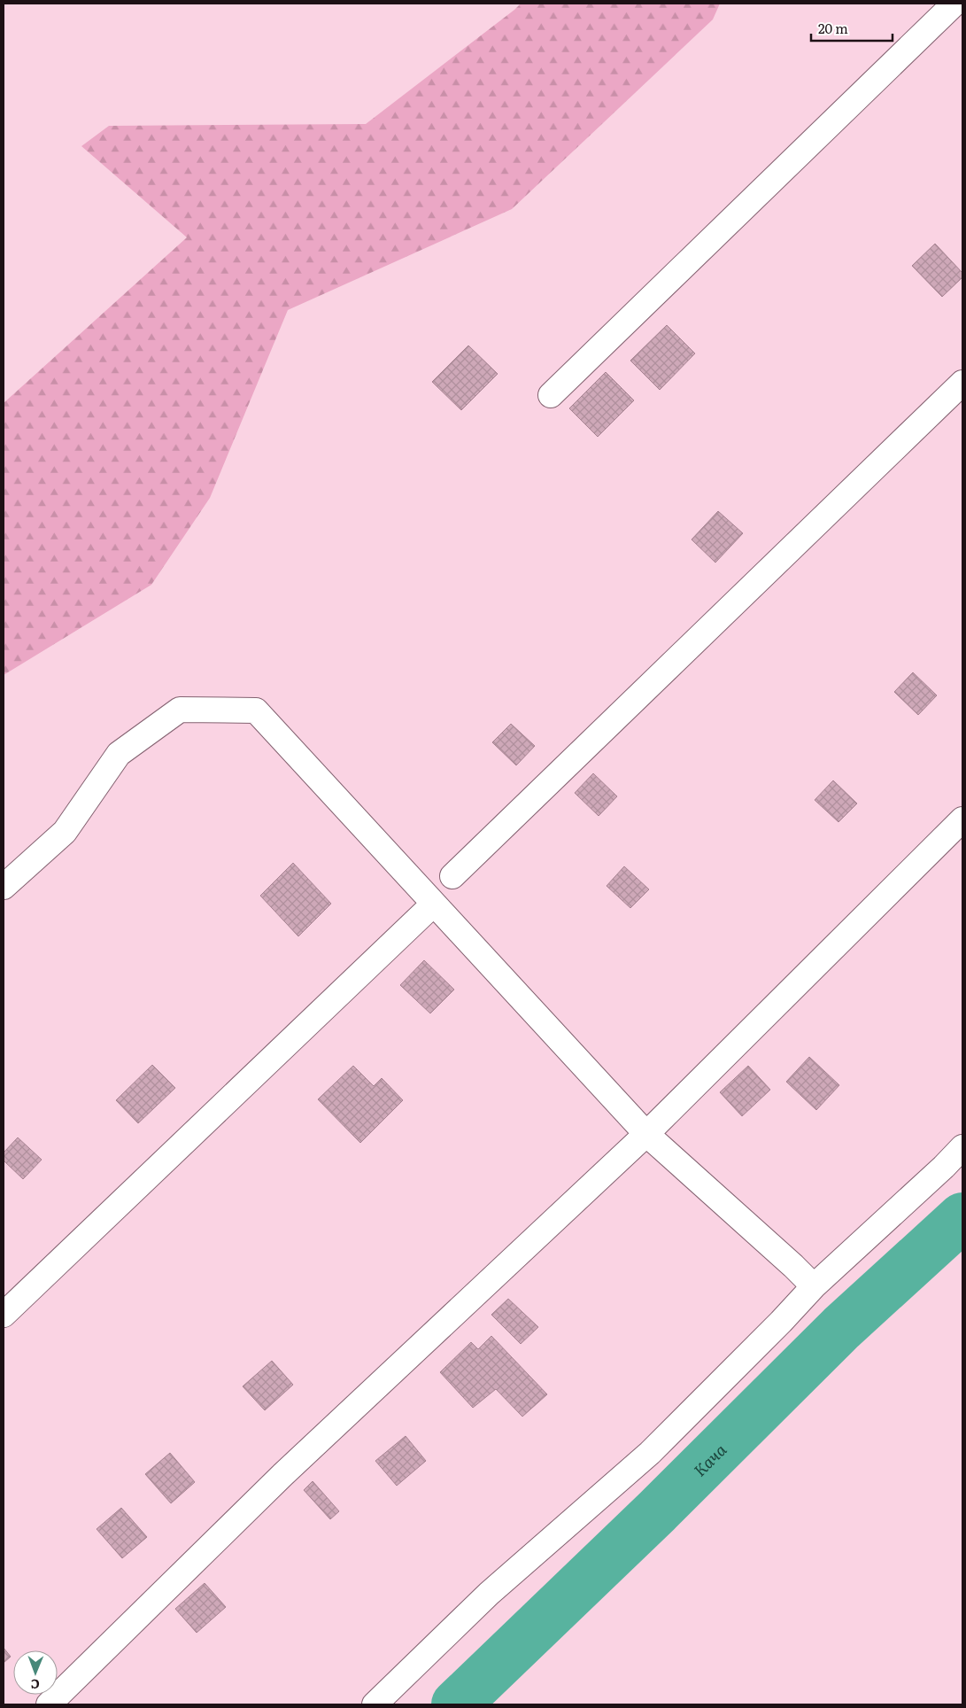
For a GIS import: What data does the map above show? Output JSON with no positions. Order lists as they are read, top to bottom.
{
  "water": ["Кача"],
  "scale_bar": "20 m",
  "north": "bottom"
}
